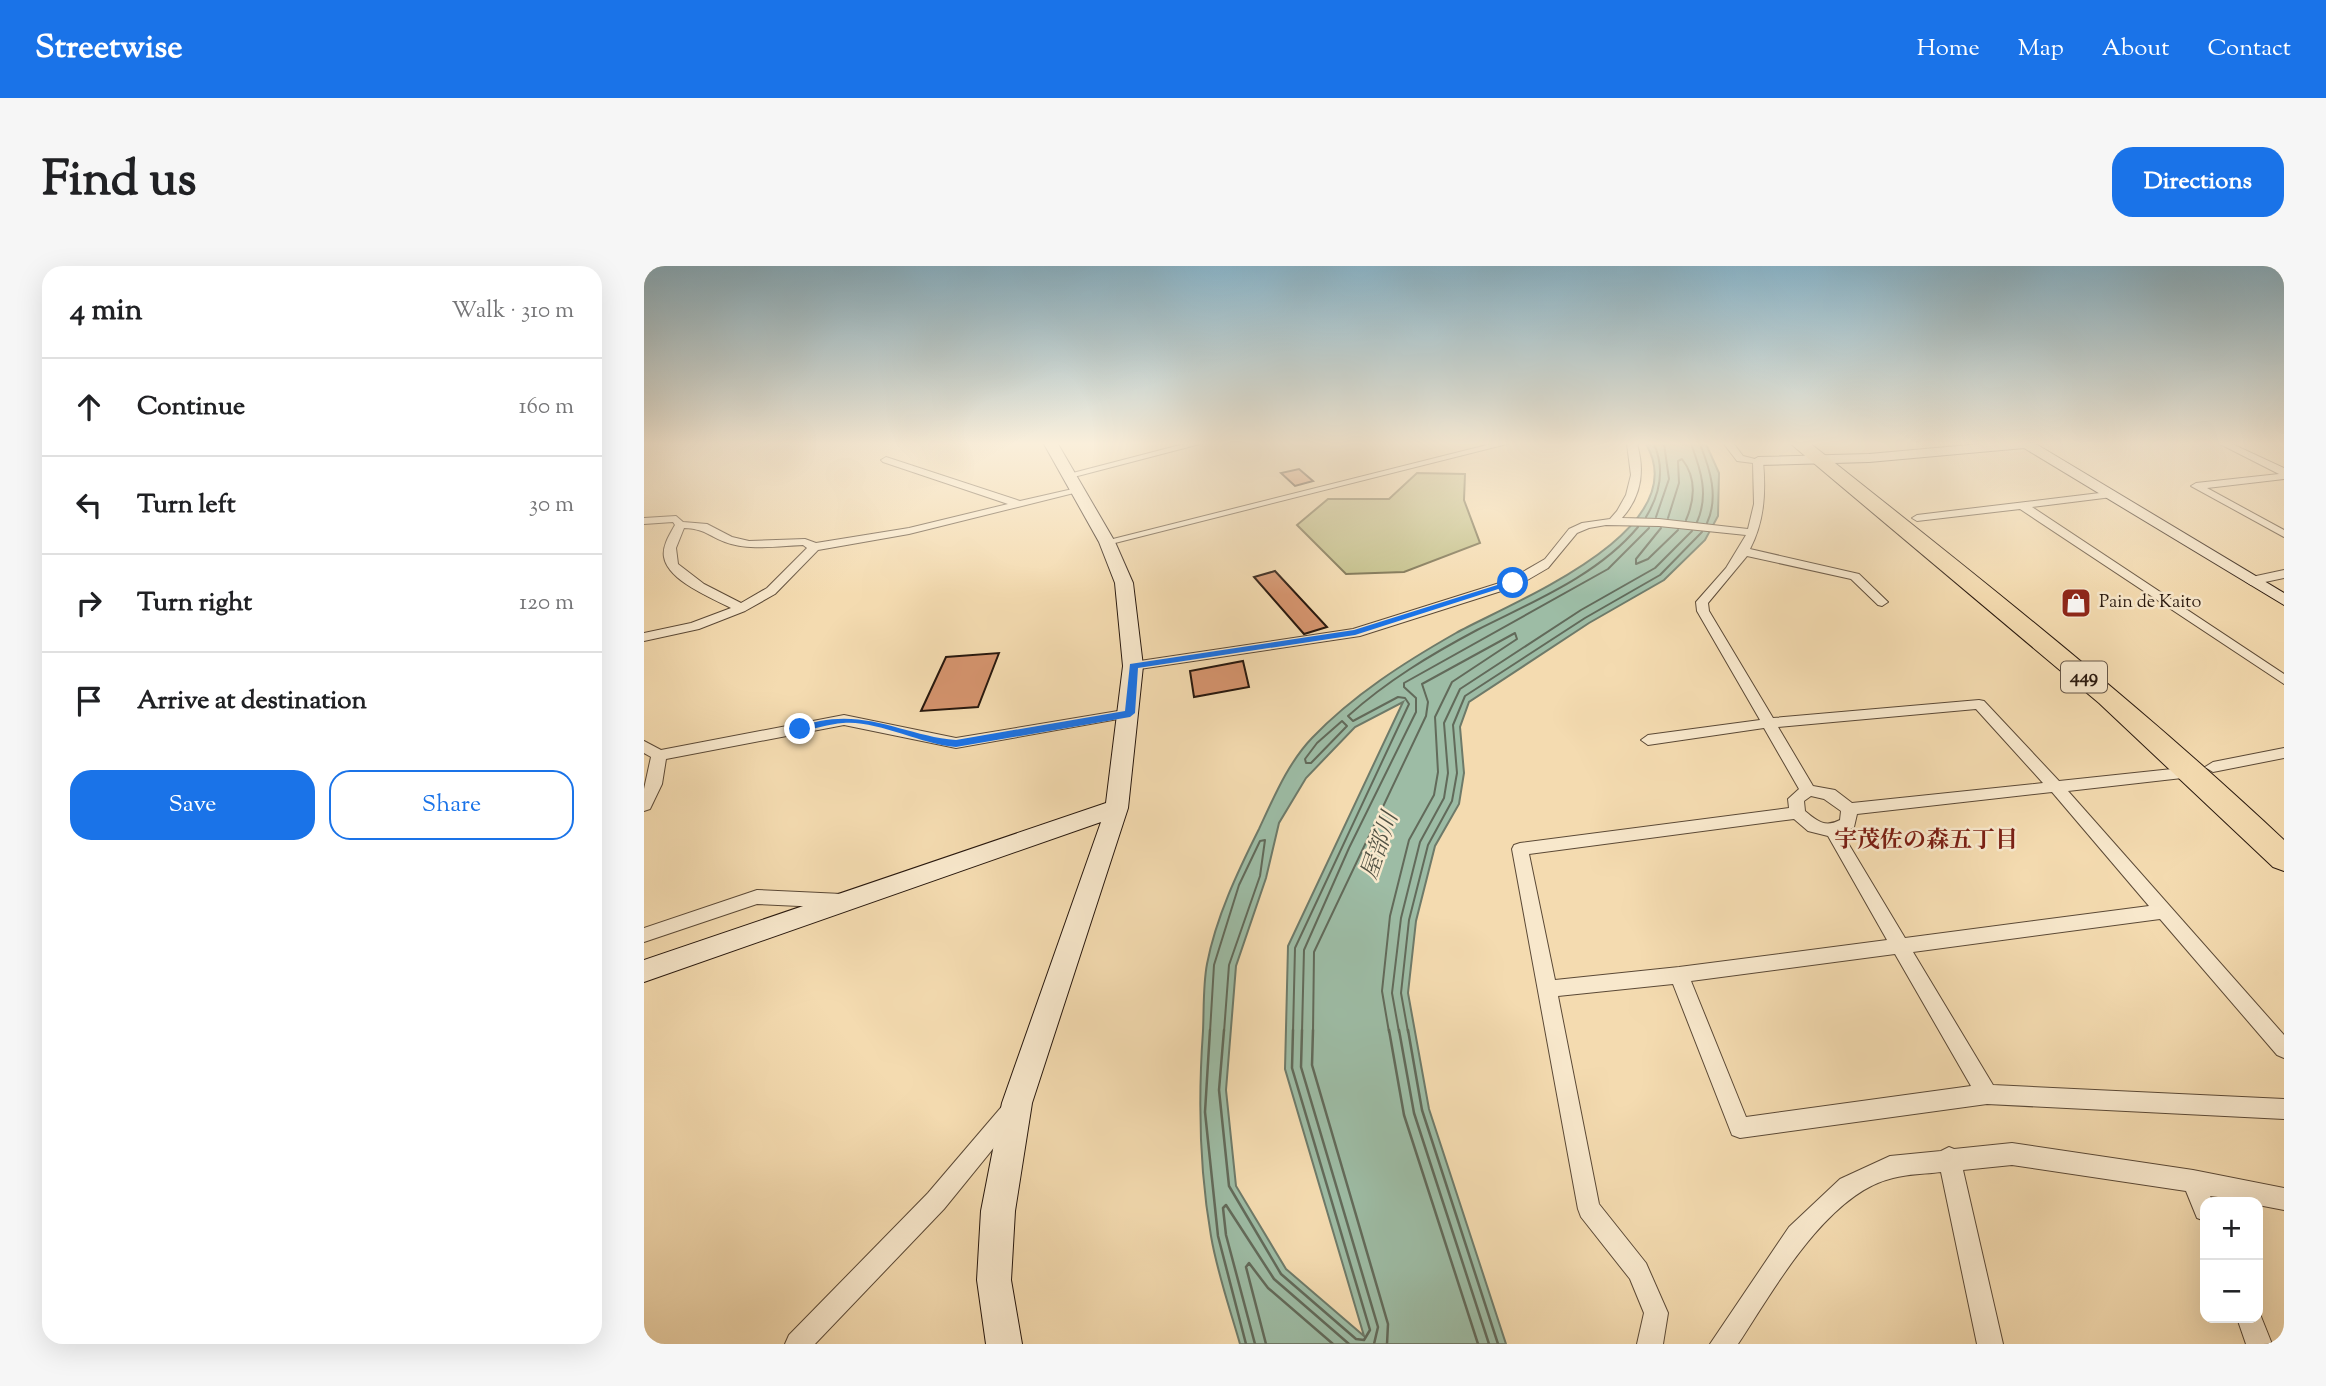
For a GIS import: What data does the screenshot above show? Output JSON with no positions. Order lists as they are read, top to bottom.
{
  "streets": {
    "highway": ["449"]
  },
  "districts": ["宇茂佐の森五丁目"],
  "water": ["屋部川"],
  "places": {
    "shop": ["Pain de Kaito"]
  },
  "page": {
    "header": "Streetwise",
    "nav": [
      "Home",
      "Map",
      "About",
      "Contact"
    ],
    "title": "Find us",
    "buttons": [
      "Directions",
      ["Save", "Share"]
    ],
    "heading": ["4 min", "Walk · 310 m"],
    "list": [
      ["Continue", "160 m"],
      ["Turn left", "30 m"],
      ["Turn right", "120 m"],
      "Arrive at destination"
    ],
    "map_buttons": ["+", "−"]
  }
}
